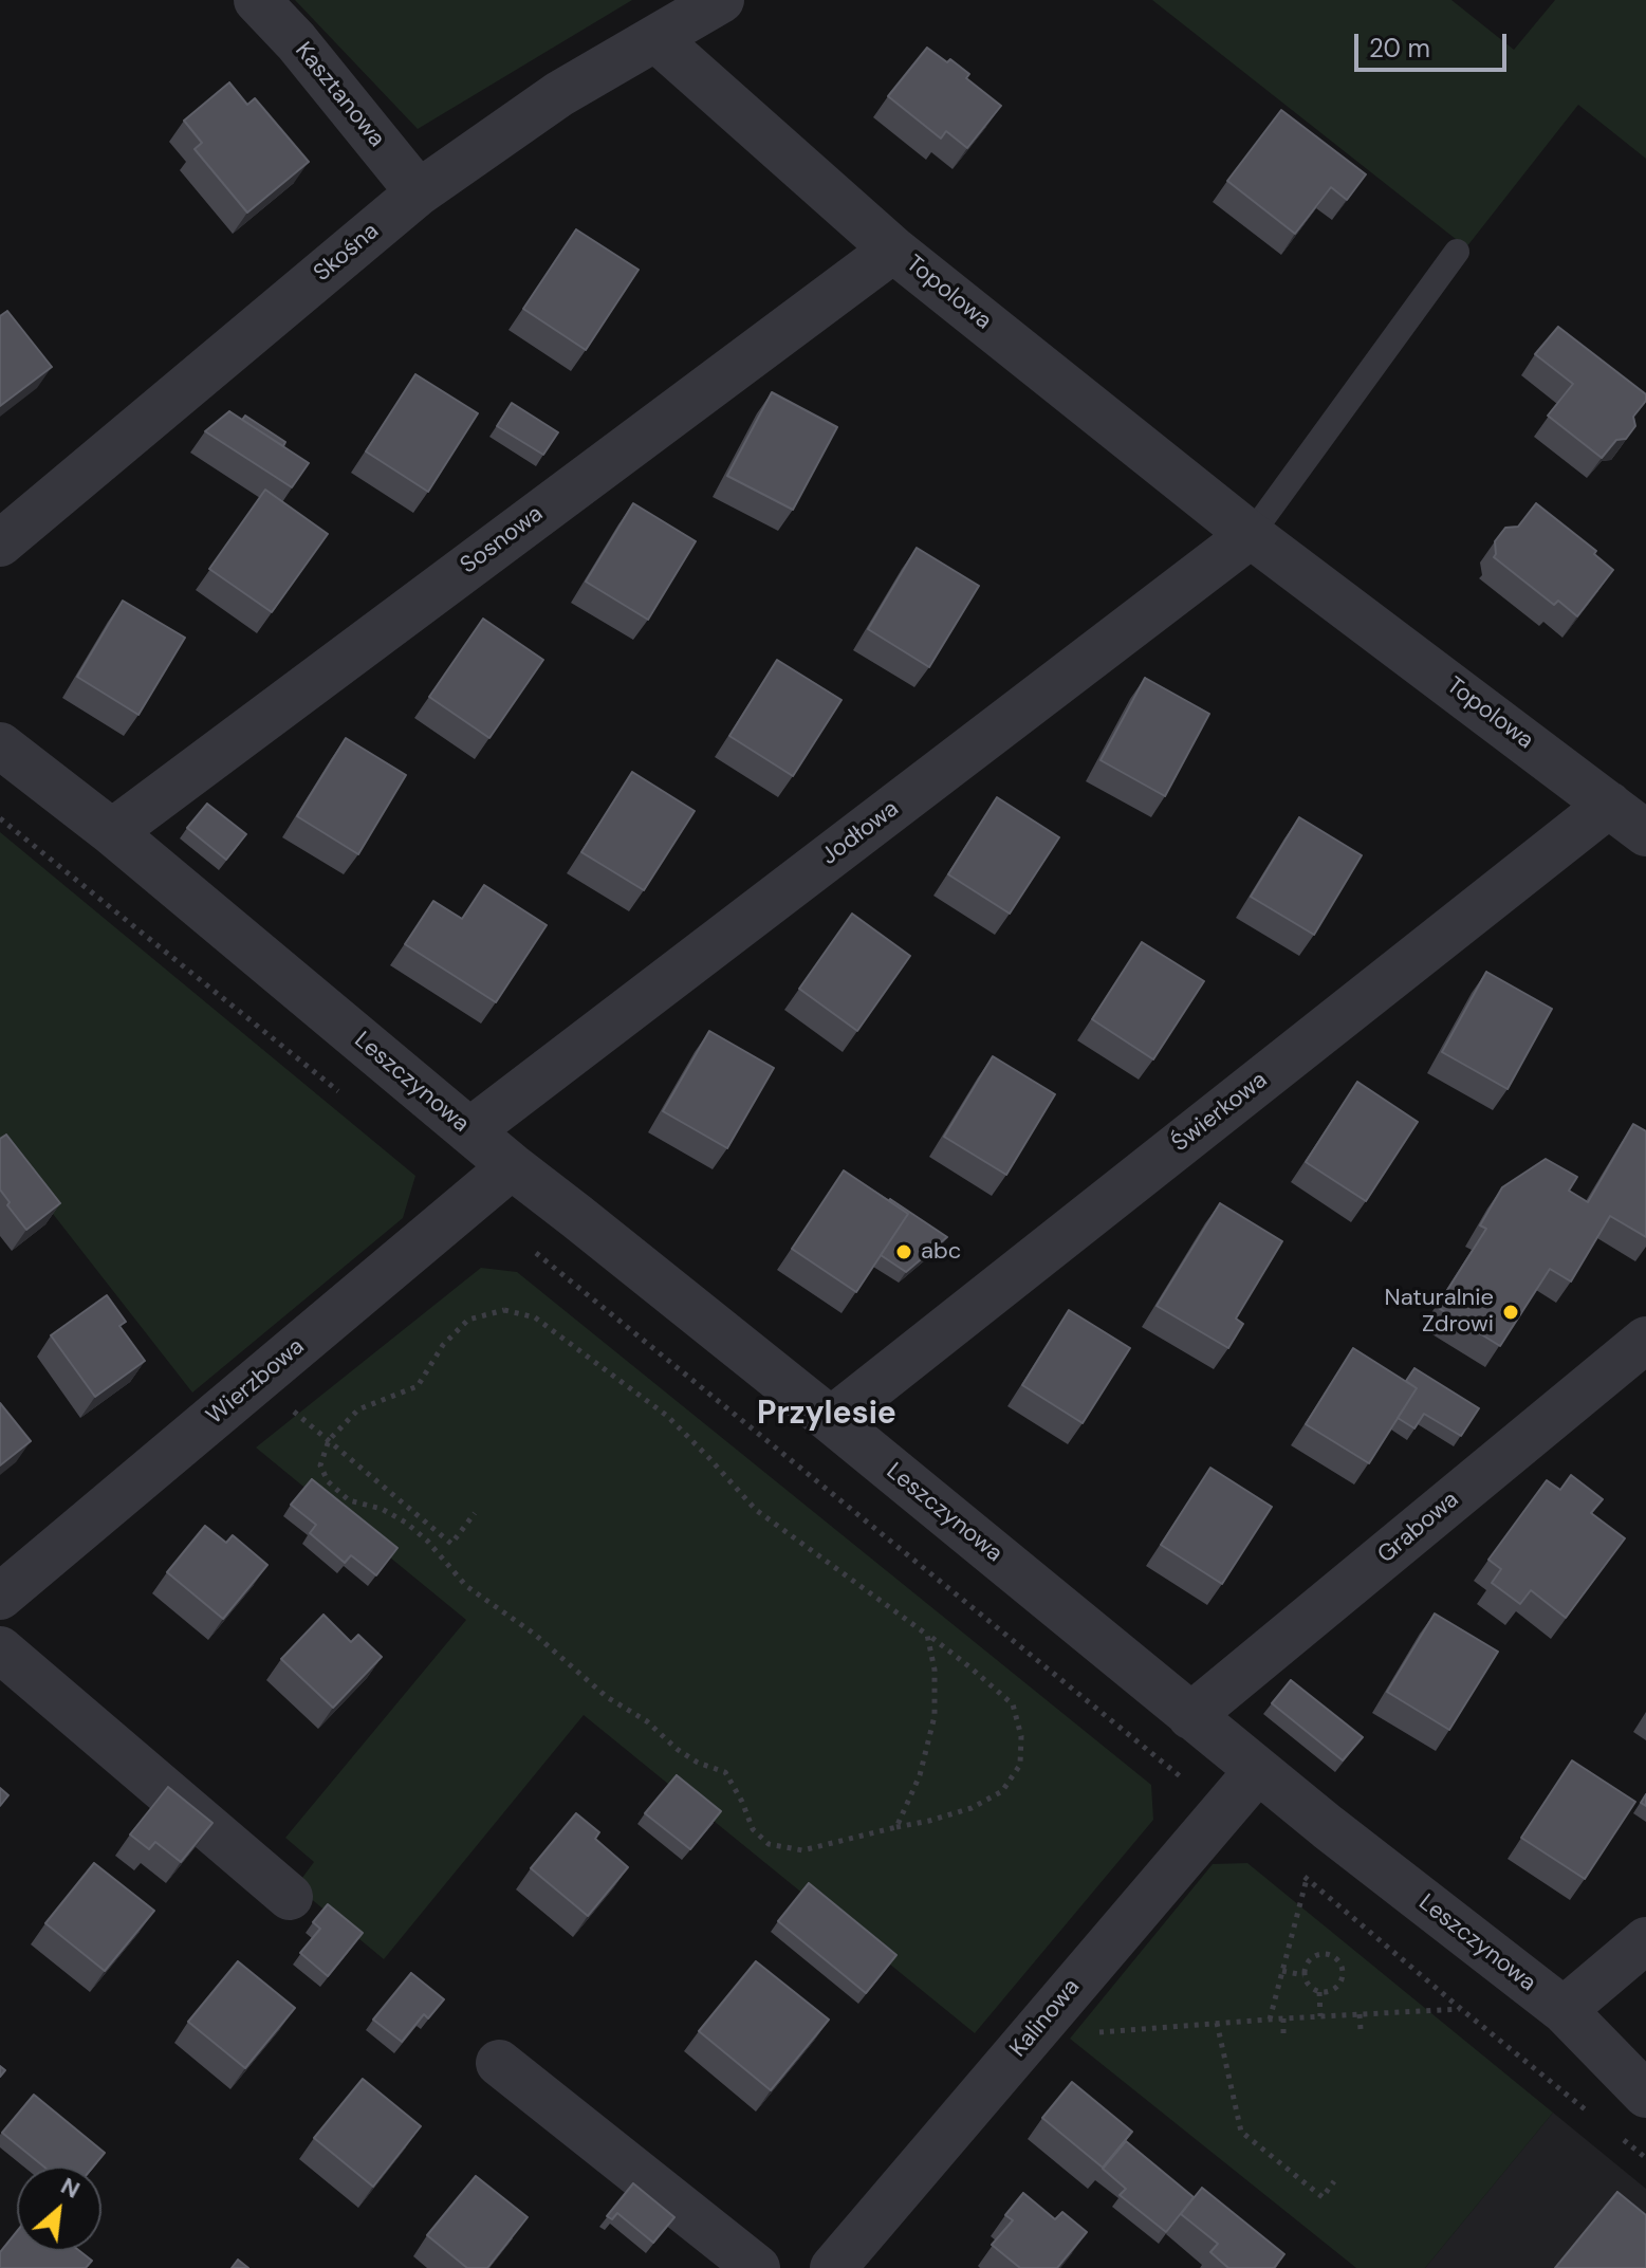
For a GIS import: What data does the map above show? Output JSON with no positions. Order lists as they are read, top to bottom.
{
  "streets": {
    "street": [
      "Kasztanowa",
      "Skośna",
      "Topolowa",
      "Sosnowa",
      "Jodłowa",
      "Leszczynowa",
      "Świerkowa",
      "Wierzbowa",
      "Grabowa",
      "Kalinowa"
    ]
  },
  "crossings": [
    ["Kasztanowa", "Skośna"],
    ["Skośna", "Topolowa"],
    ["Topolowa", "Sosnowa"],
    ["Topolowa", "Jodłowa"],
    ["Topolowa", "Świerkowa"],
    ["Sosnowa", "Leszczynowa"],
    ["Jodłowa", "Leszczynowa"],
    ["Leszczynowa", "Świerkowa"],
    ["Leszczynowa", "Wierzbowa"],
    ["Leszczynowa", "Grabowa"],
    ["Leszczynowa", "Kalinowa"]
  ],
  "districts": ["Przylesie"],
  "places": ["abc", "Naturalnie Zdrowi"],
  "scale_bar": "20 m",
  "north": "top right"
}
